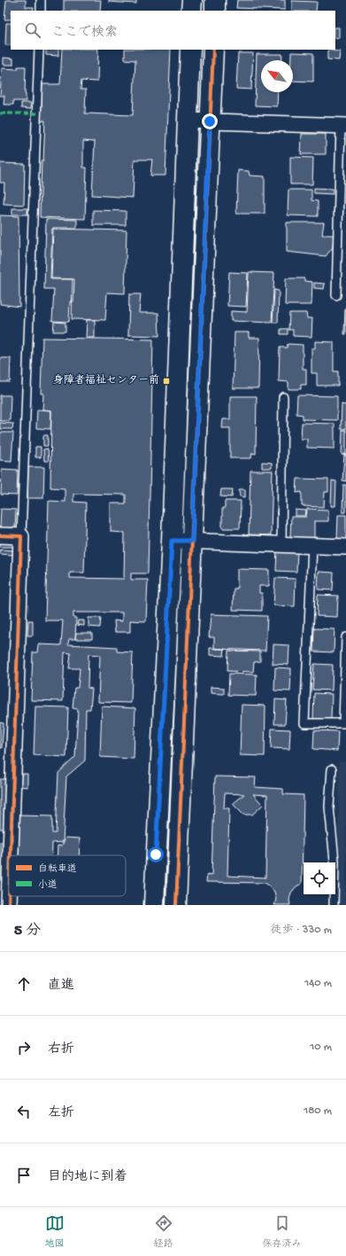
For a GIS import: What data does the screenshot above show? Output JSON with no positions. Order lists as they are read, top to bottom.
{
  "places": {
    "transit": ["身障者福祉センター前"]
  },
  "legend": ["自転車道", "小道"],
  "north": "top left",
  "page": {
    "search": "ここで検索",
    "heading": ["5 分", "徒歩 · 330 m"],
    "list": [
      ["直進", "140 m"],
      ["右折", "10 m"],
      ["左折", "180 m"],
      "目的地に到着"
    ],
    "nav": ["地図", "経路", "保存済み"]
  }
}
